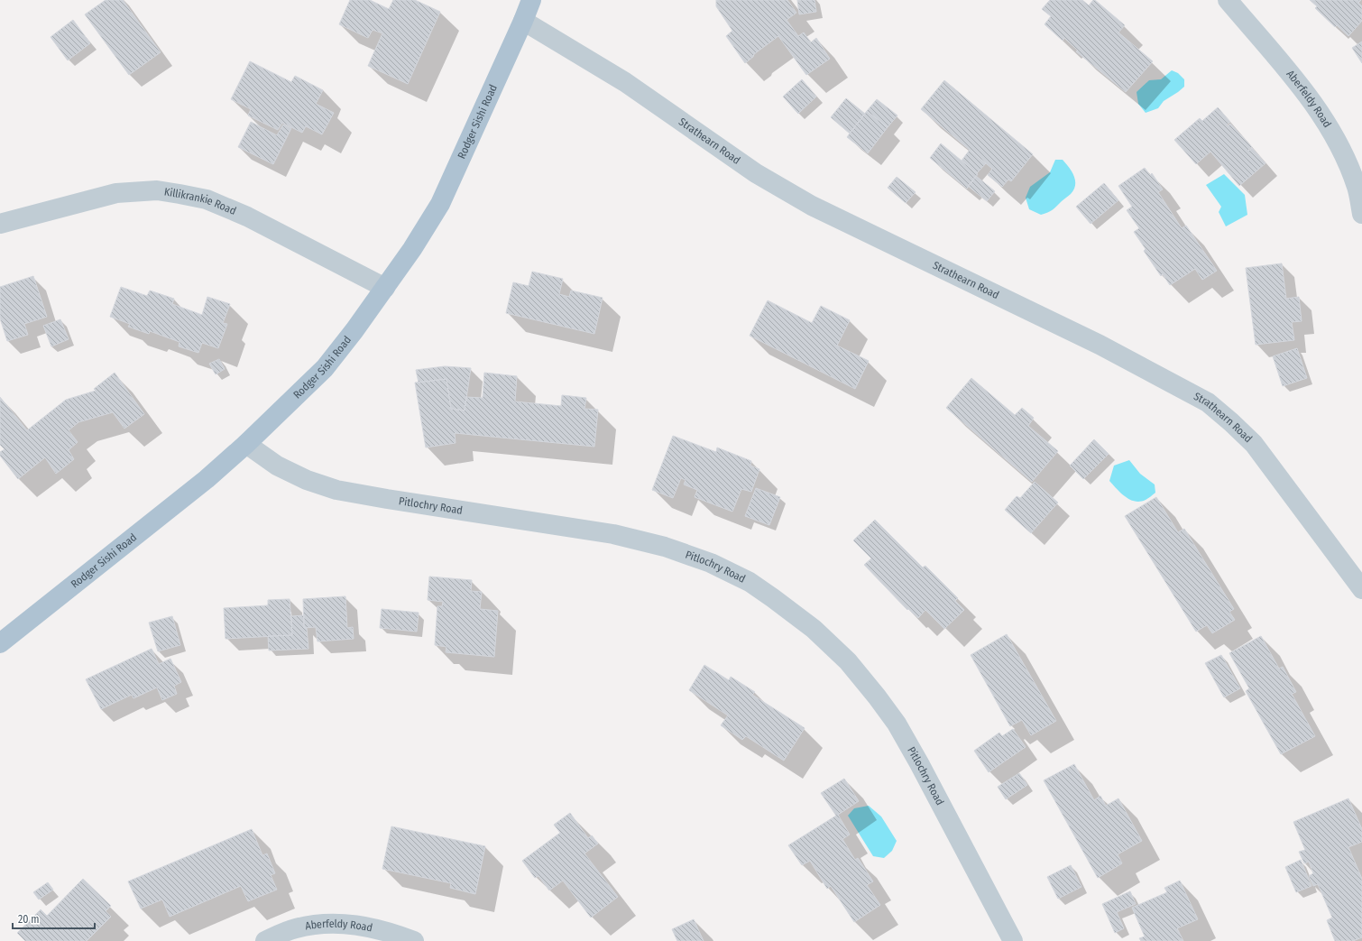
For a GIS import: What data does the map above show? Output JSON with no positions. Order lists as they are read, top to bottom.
{
  "streets": {
    "main road": ["Rodger Sishi Road"],
    "street": [
      "Aberfeldy Road",
      "Strathearn Road",
      "Killikrankie Road",
      "Pitlochry Road"
    ]
  },
  "crossings": [
    ["Rodger Sishi Road", "Strathearn Road"],
    ["Rodger Sishi Road", "Killikrankie Road"],
    ["Rodger Sishi Road", "Pitlochry Road"]
  ],
  "scale_bar": "20 m"
}
